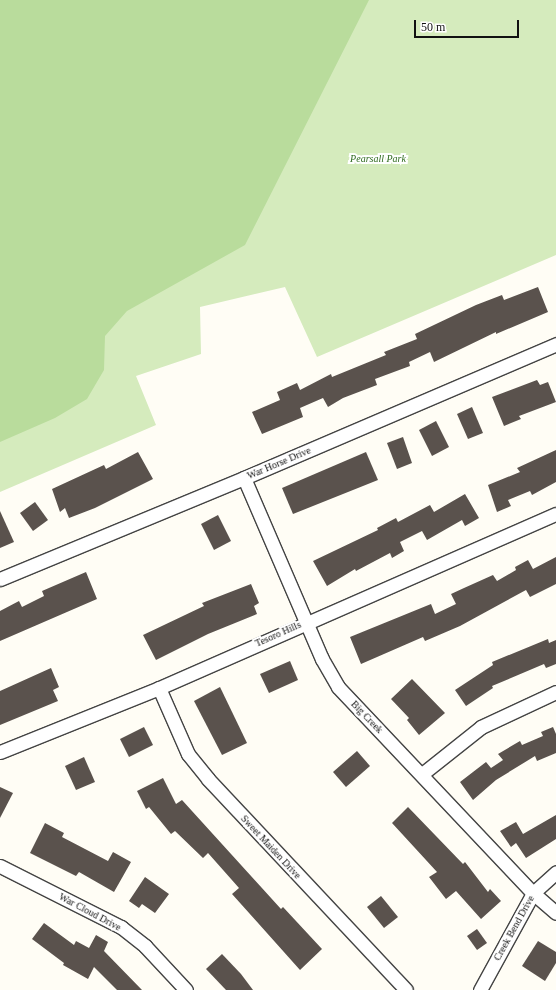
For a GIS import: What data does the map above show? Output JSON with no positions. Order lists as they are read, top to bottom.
{
  "streets": {
    "street": [
      "War Horse Drive",
      "Tesoro Hills",
      "Big Creek",
      "Sweet Maiden Drive",
      "War Cloud Drive",
      "Creek Bend Drive"
    ]
  },
  "crossings": [
    ["War Horse Drive", "Big Creek"],
    ["Tesoro Hills", "Big Creek"],
    ["Tesoro Hills", "Sweet Maiden Drive"],
    ["Big Creek", "Creek Bend Drive"]
  ],
  "parks": ["Pearsall Park"],
  "scale_bar": "50 m"
}
